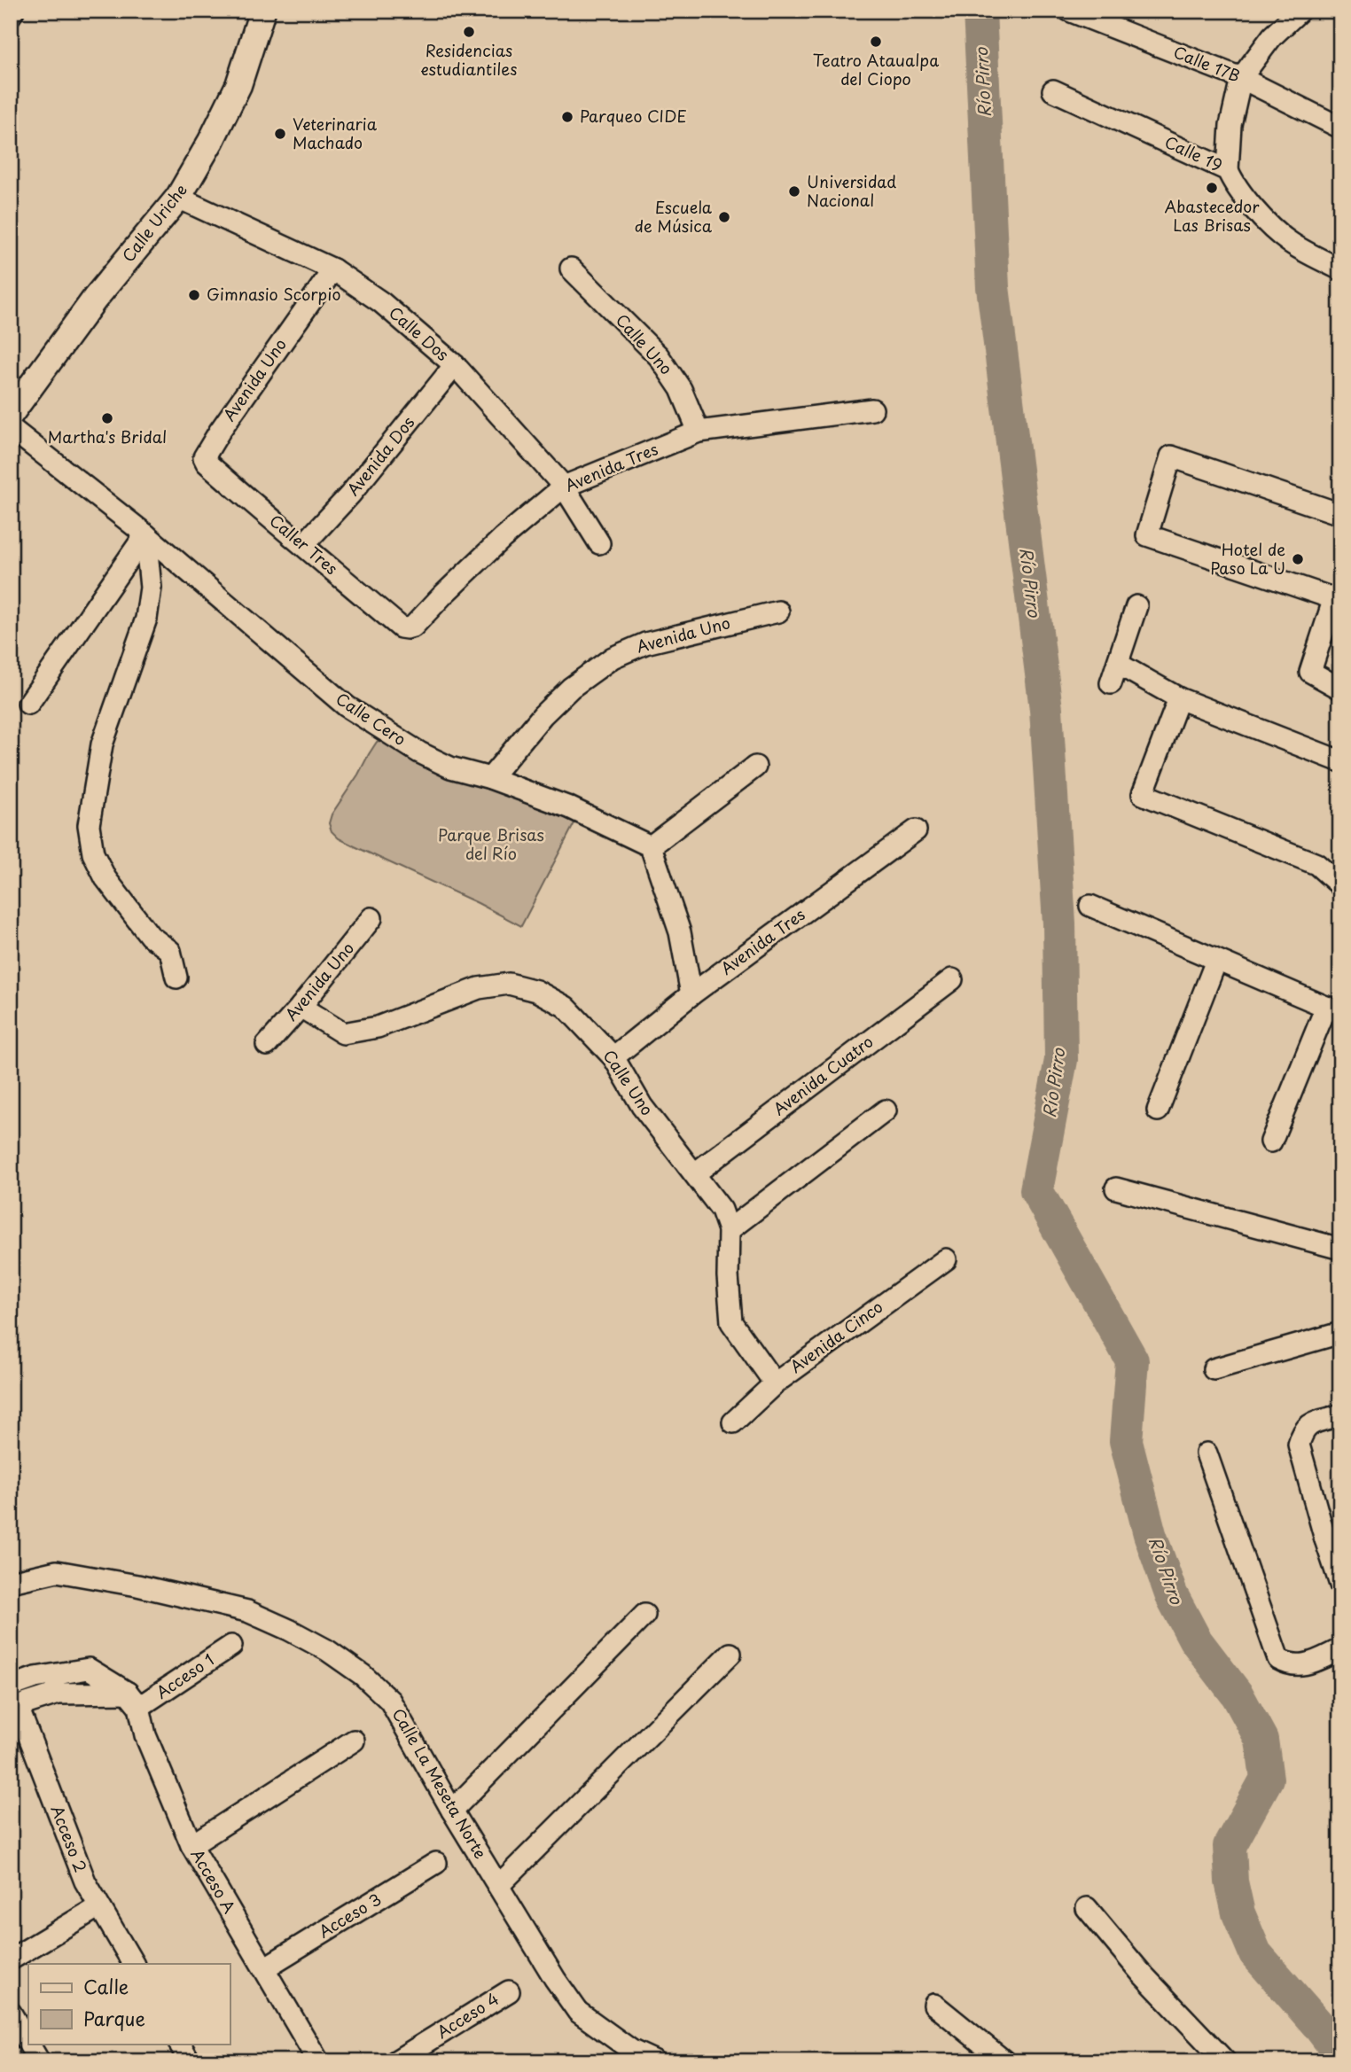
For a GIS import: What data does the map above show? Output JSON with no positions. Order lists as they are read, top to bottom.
{
  "streets": {
    "main road": ["Calle Uriche"],
    "street": [
      "Calle 17B",
      "Calle 19",
      "Calle Dos",
      "Calle Uno",
      "Avenida Uno",
      "Avenida Dos",
      "Avenida Tres",
      "Caller Tres",
      "Calle Cero",
      "Avenida Cuatro",
      "Avenida Cinco",
      "Acceso 1",
      "Calle La Meseta Norte",
      "Acceso 2",
      "Acceso A",
      "Acceso 3",
      "Acceso 4"
    ]
  },
  "crossings": [
    ["Calle Uriche", "Calle Dos"],
    ["Calle Dos", "Avenida Uno"],
    ["Calle Dos", "Avenida Dos"],
    ["Calle Dos", "Avenida Tres"],
    ["Calle Uno", "Avenida Uno"],
    ["Calle Uno", "Avenida Tres"],
    ["Calle Uno", "Avenida Cuatro"],
    ["Calle Uno", "Avenida Cinco"],
    ["Avenida Uno", "Caller Tres"],
    ["Avenida Uno", "Calle Cero"],
    ["Avenida Dos", "Caller Tres"],
    ["Avenida Tres", "Caller Tres"],
    ["Acceso 1", "Acceso A"],
    ["Acceso A", "Acceso 3"]
  ],
  "water": ["Río Pirro"],
  "parks": ["Parque Brisas del Río"],
  "places": [
    "Residencias estudiantiles",
    "Teatro Ataualpa del Ciopo",
    "Parqueo CIDE",
    "Veterinaria Machado",
    "Abastecedor Las Brisas",
    "Universidad Nacional",
    "Escuela de Música",
    "Gimnasio Scorpio",
    "Martha's Bridal",
    "Hotel de Paso La U"
  ],
  "legend": ["Calle", "Parque"]
}
